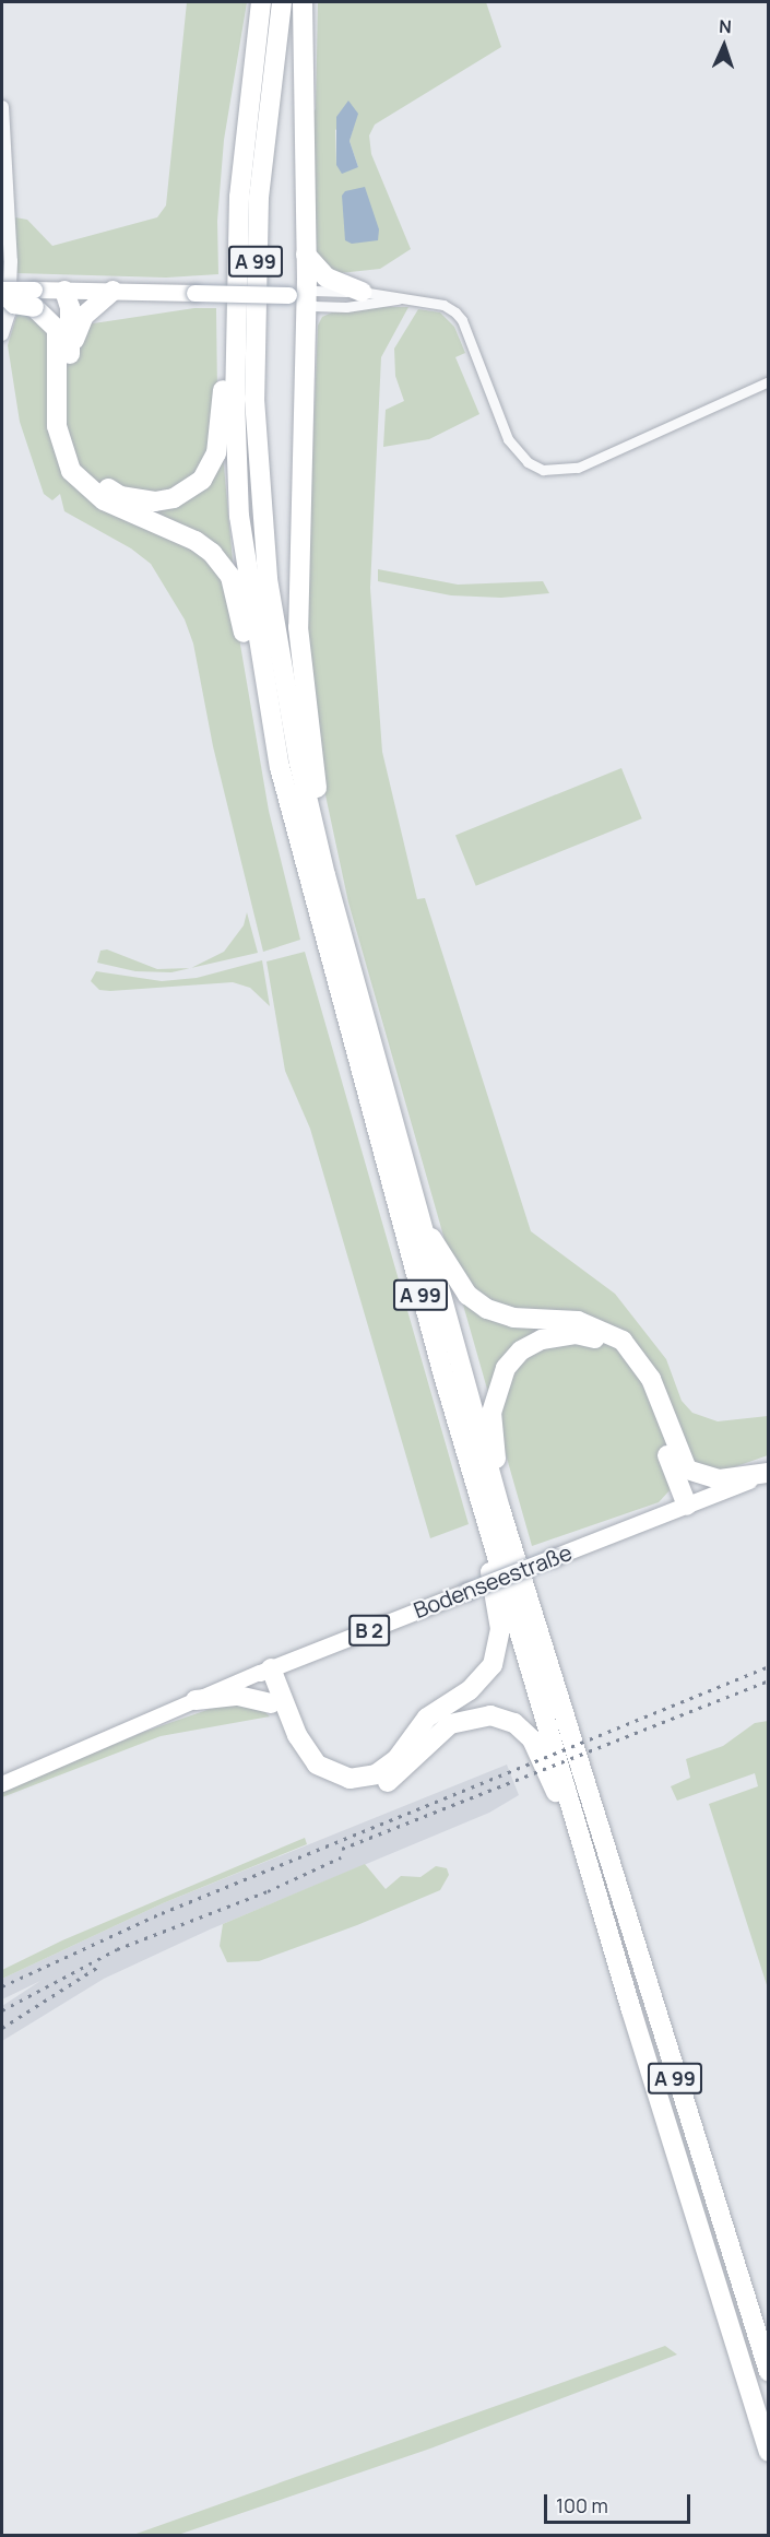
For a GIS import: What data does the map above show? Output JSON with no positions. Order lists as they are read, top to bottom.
{
  "streets": {
    "highway": ["A 99"],
    "main road": ["Bodenseestraße", "B 2"]
  },
  "scale_bar": "100 m",
  "north": "top"
}
